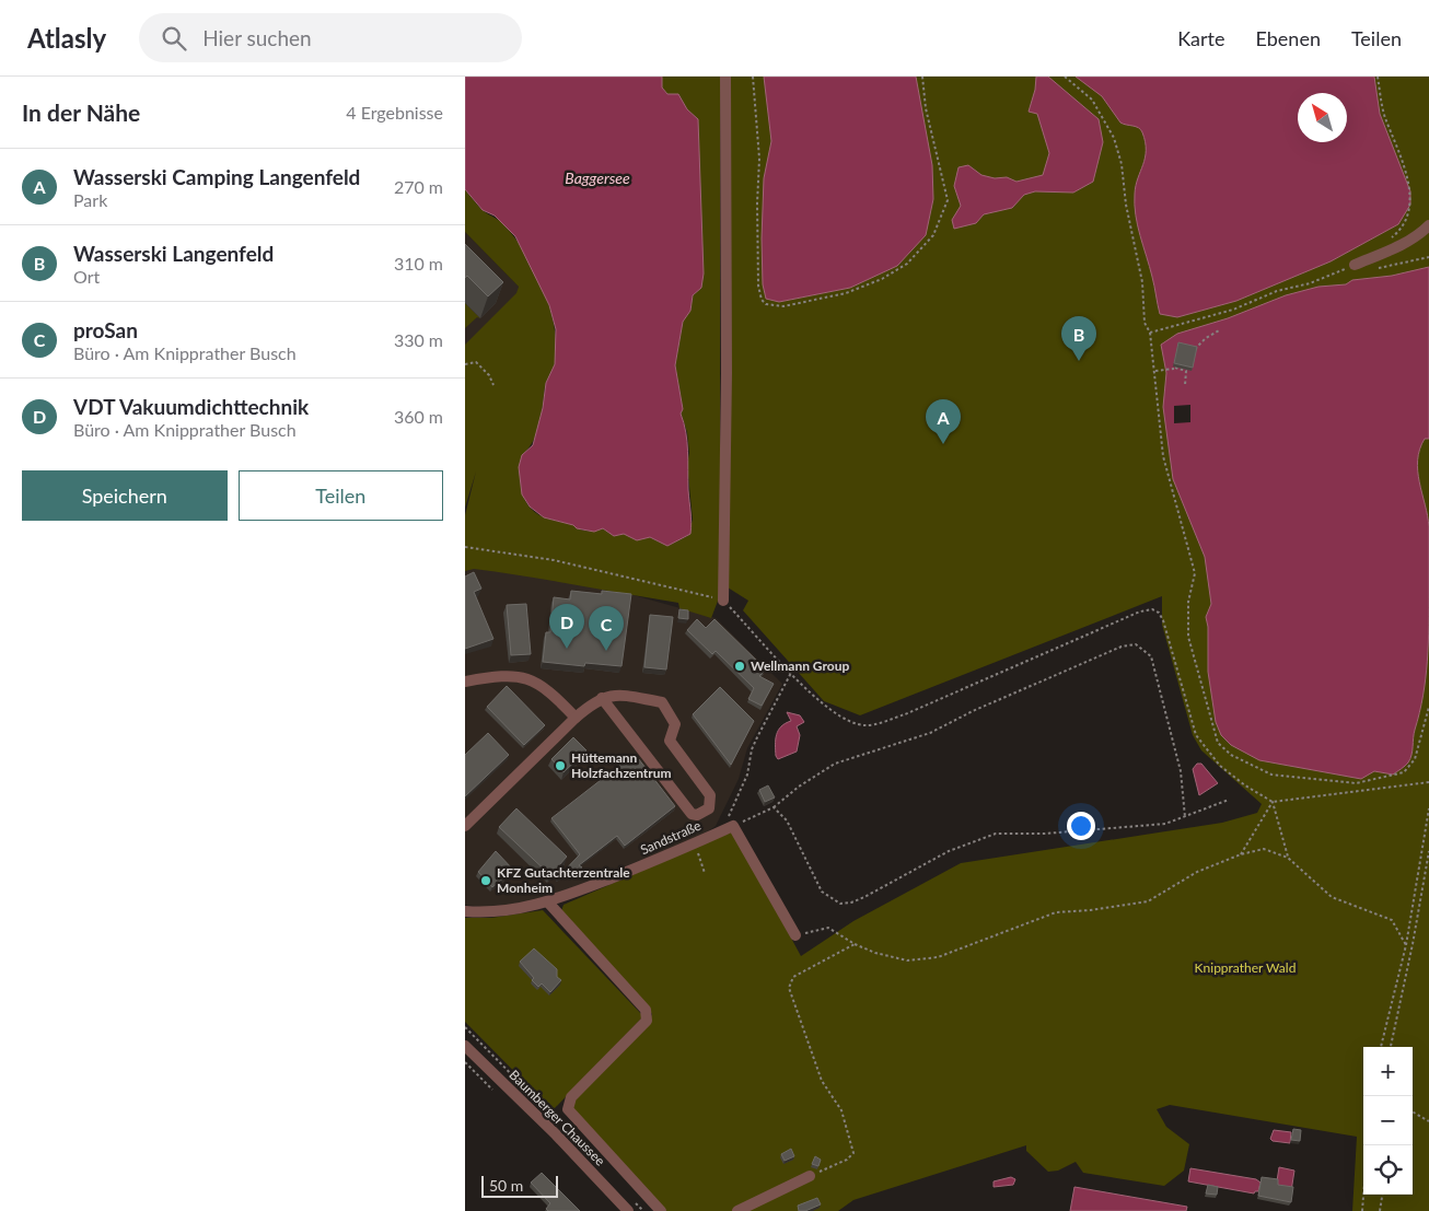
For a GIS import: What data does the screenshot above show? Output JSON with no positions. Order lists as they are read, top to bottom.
{
  "streets": {
    "street": ["Sandstraße", "Baumberger Chaussee"]
  },
  "water": ["Baggersee"],
  "parks": ["Knipprather Wald"],
  "places": ["Wellmann Group", "Hüttemann Holzfachzentrum", "KFZ Gutachterzentrale Monheim"],
  "scale_bar": "50 m",
  "north": "top left",
  "page": {
    "header": "Atlasly",
    "search": "Hier suchen",
    "nav": ["Karte", "Ebenen", "Teilen"],
    "heading": ["In der Nähe", "4 Ergebnisse"],
    "list": [
      {
        "mark": "A",
        "name": "Wasserski Camping Langenfeld",
        "note": "Park",
        "value": "270 m"
      },
      {
        "mark": "B",
        "name": "Wasserski Langenfeld",
        "note": "Ort",
        "value": "310 m"
      },
      {
        "mark": "C",
        "name": "proSan",
        "note": "Büro · Am Knipprather Busch",
        "value": "330 m"
      },
      {
        "mark": "D",
        "name": "VDT Vakuumdichttechnik",
        "note": "Büro · Am Knipprather Busch",
        "value": "360 m"
      }
    ],
    "pins": [
      "B",
      "A",
      "D",
      "C"
    ],
    "buttons": ["Speichern", "Teilen"],
    "map_buttons": ["+", "−"],
    "scale": "50 m"
  }
}
